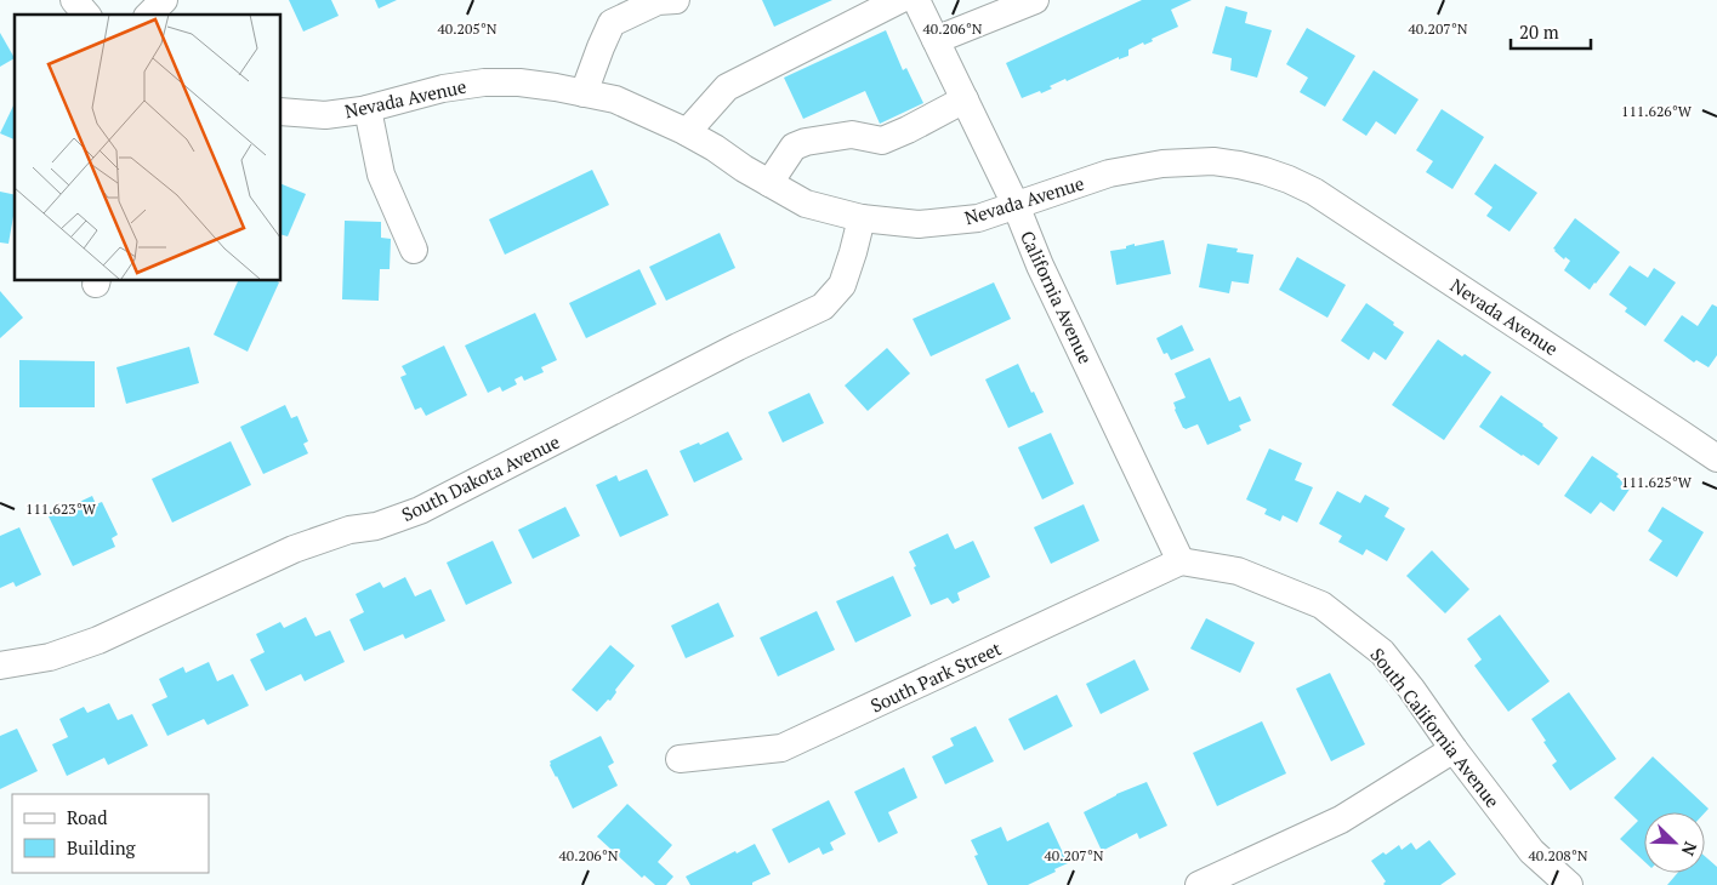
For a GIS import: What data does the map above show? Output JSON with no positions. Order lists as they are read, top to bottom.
{
  "streets": {
    "street": [
      "Nevada Avenue",
      "California Avenue",
      "South Dakota Avenue",
      "South Park Street",
      "South California Avenue"
    ]
  },
  "crossings": [
    ["Nevada Avenue", "California Avenue"],
    ["Nevada Avenue", "South Dakota Avenue"],
    ["California Avenue", "South Park Street"],
    ["California Avenue", "South California Avenue"],
    ["South Park Street", "South California Avenue"]
  ],
  "legend": ["Road", "Building"],
  "scale_bar": "20 m",
  "north": "bottom right",
  "coordinates": [
    "40.205°N",
    "40.206°N",
    "40.207°N",
    "111.626°W",
    "111.625°W",
    "111.623°W",
    "40.208°N"
  ]
}
